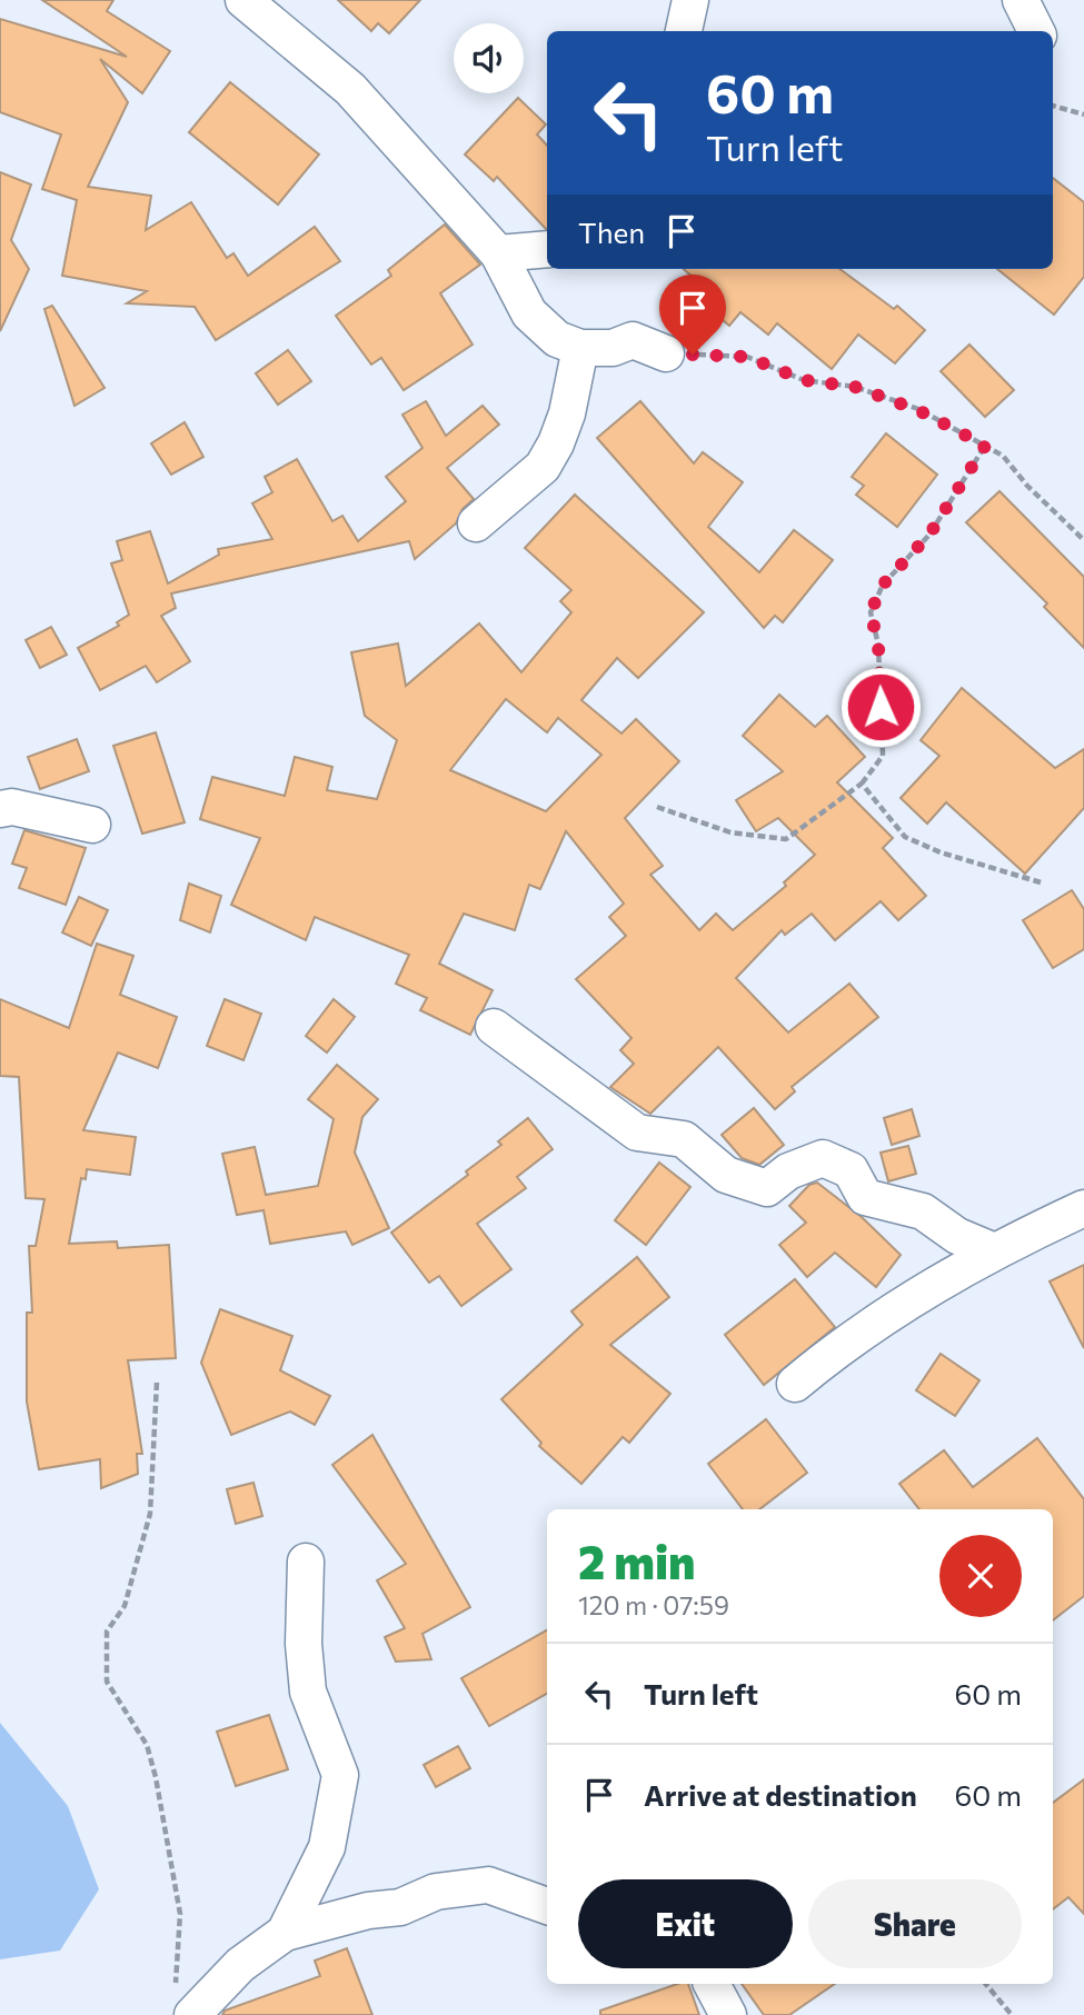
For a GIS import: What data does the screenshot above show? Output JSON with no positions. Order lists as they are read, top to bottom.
{
  "page": {
    "turn": ["60 m", "Turn left"],
    "then": "Then",
    "heading": ["2 min", "120 m · 07:59"],
    "list": [
      {
        "name": "Turn left",
        "value": "60 m"
      },
      {
        "name": "Arrive at destination",
        "value": "60 m"
      }
    ],
    "buttons": ["Exit", "Share"]
  }
}
